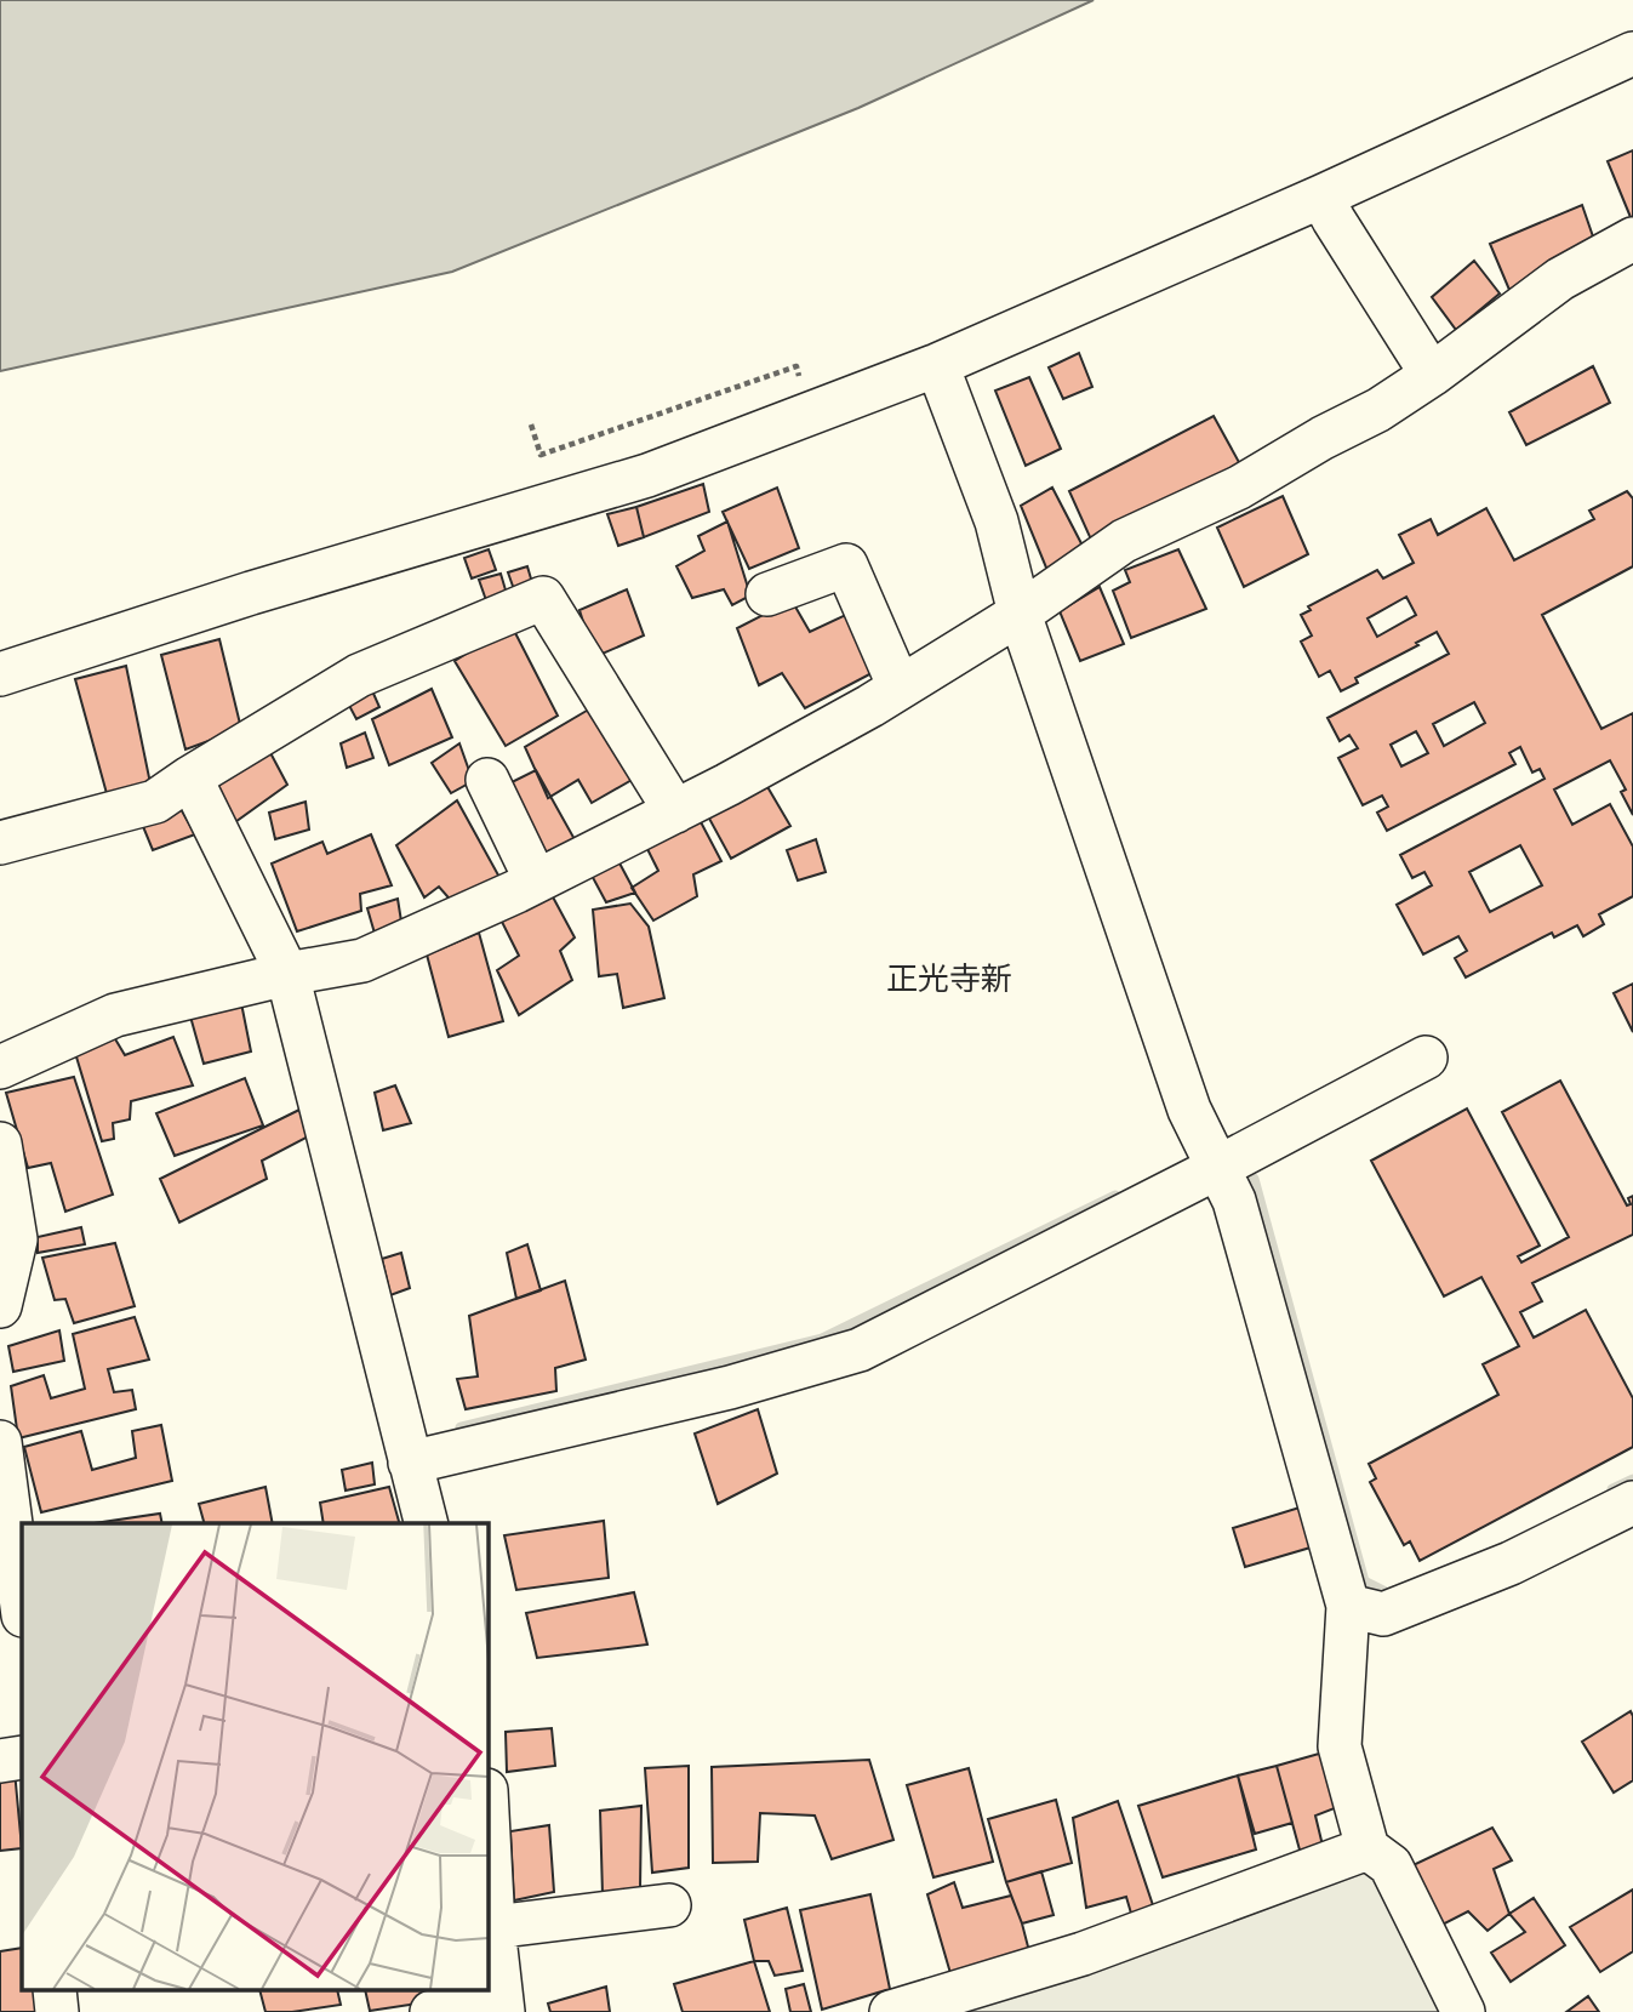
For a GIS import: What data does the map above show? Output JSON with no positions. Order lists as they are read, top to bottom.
{
  "districts": ["正光寺新"]
}
